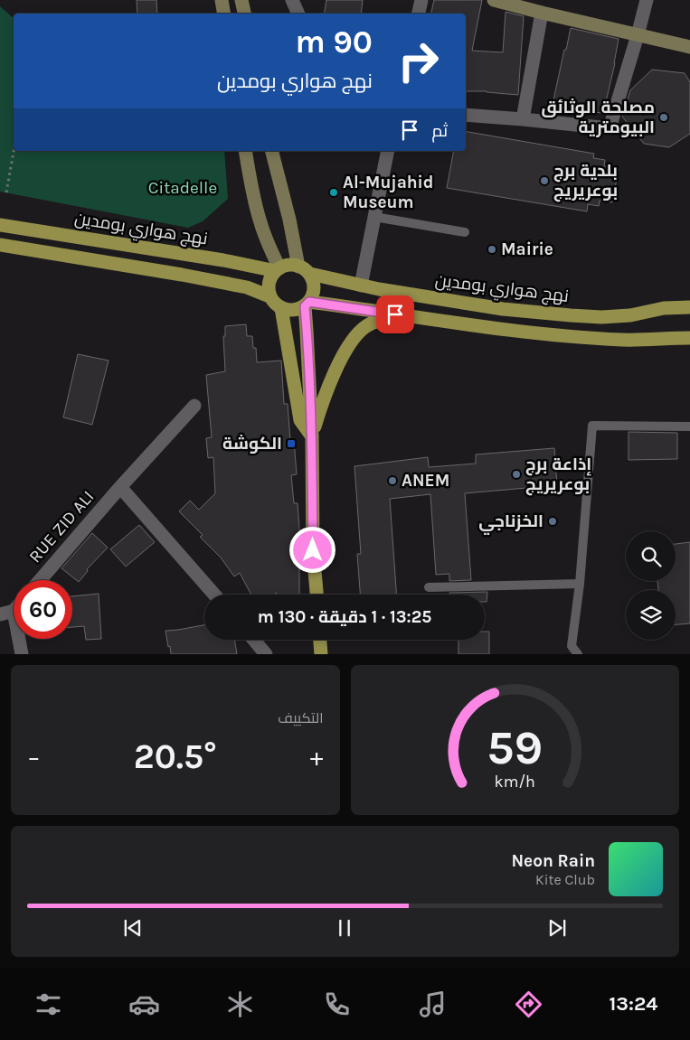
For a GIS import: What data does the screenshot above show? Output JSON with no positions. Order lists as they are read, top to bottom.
{
  "streets": {
    "main road": ["نهج هواري بومدين"],
    "street": ["RUE ZID ALI"]
  },
  "parks": ["Citadelle"],
  "places": {
    "other": [
      "مصلحة الوثائق البيومترية",
      "بلدية برج بوعريريج",
      "Al-Mujahid Museum",
      "Mairie",
      "إذاعة برج بوعريريج",
      "ANEM",
      "الخزناجي"
    ],
    "transit": ["الكوشة"]
  },
  "page": {
    "turn": ["90 m", "نهج هواري بومدين"],
    "then": "ثم",
    "limit": "60",
    "trip": "13:25 · 1 دقيقة · 130 m",
    "tile": "التكييف",
    "heat": ["−", "20.5°", "+"],
    "song": ["Neon Rain", "Kite Club"],
    "tabs": "13:24",
    "gauge": ["59", "km/h"]
  }
}
